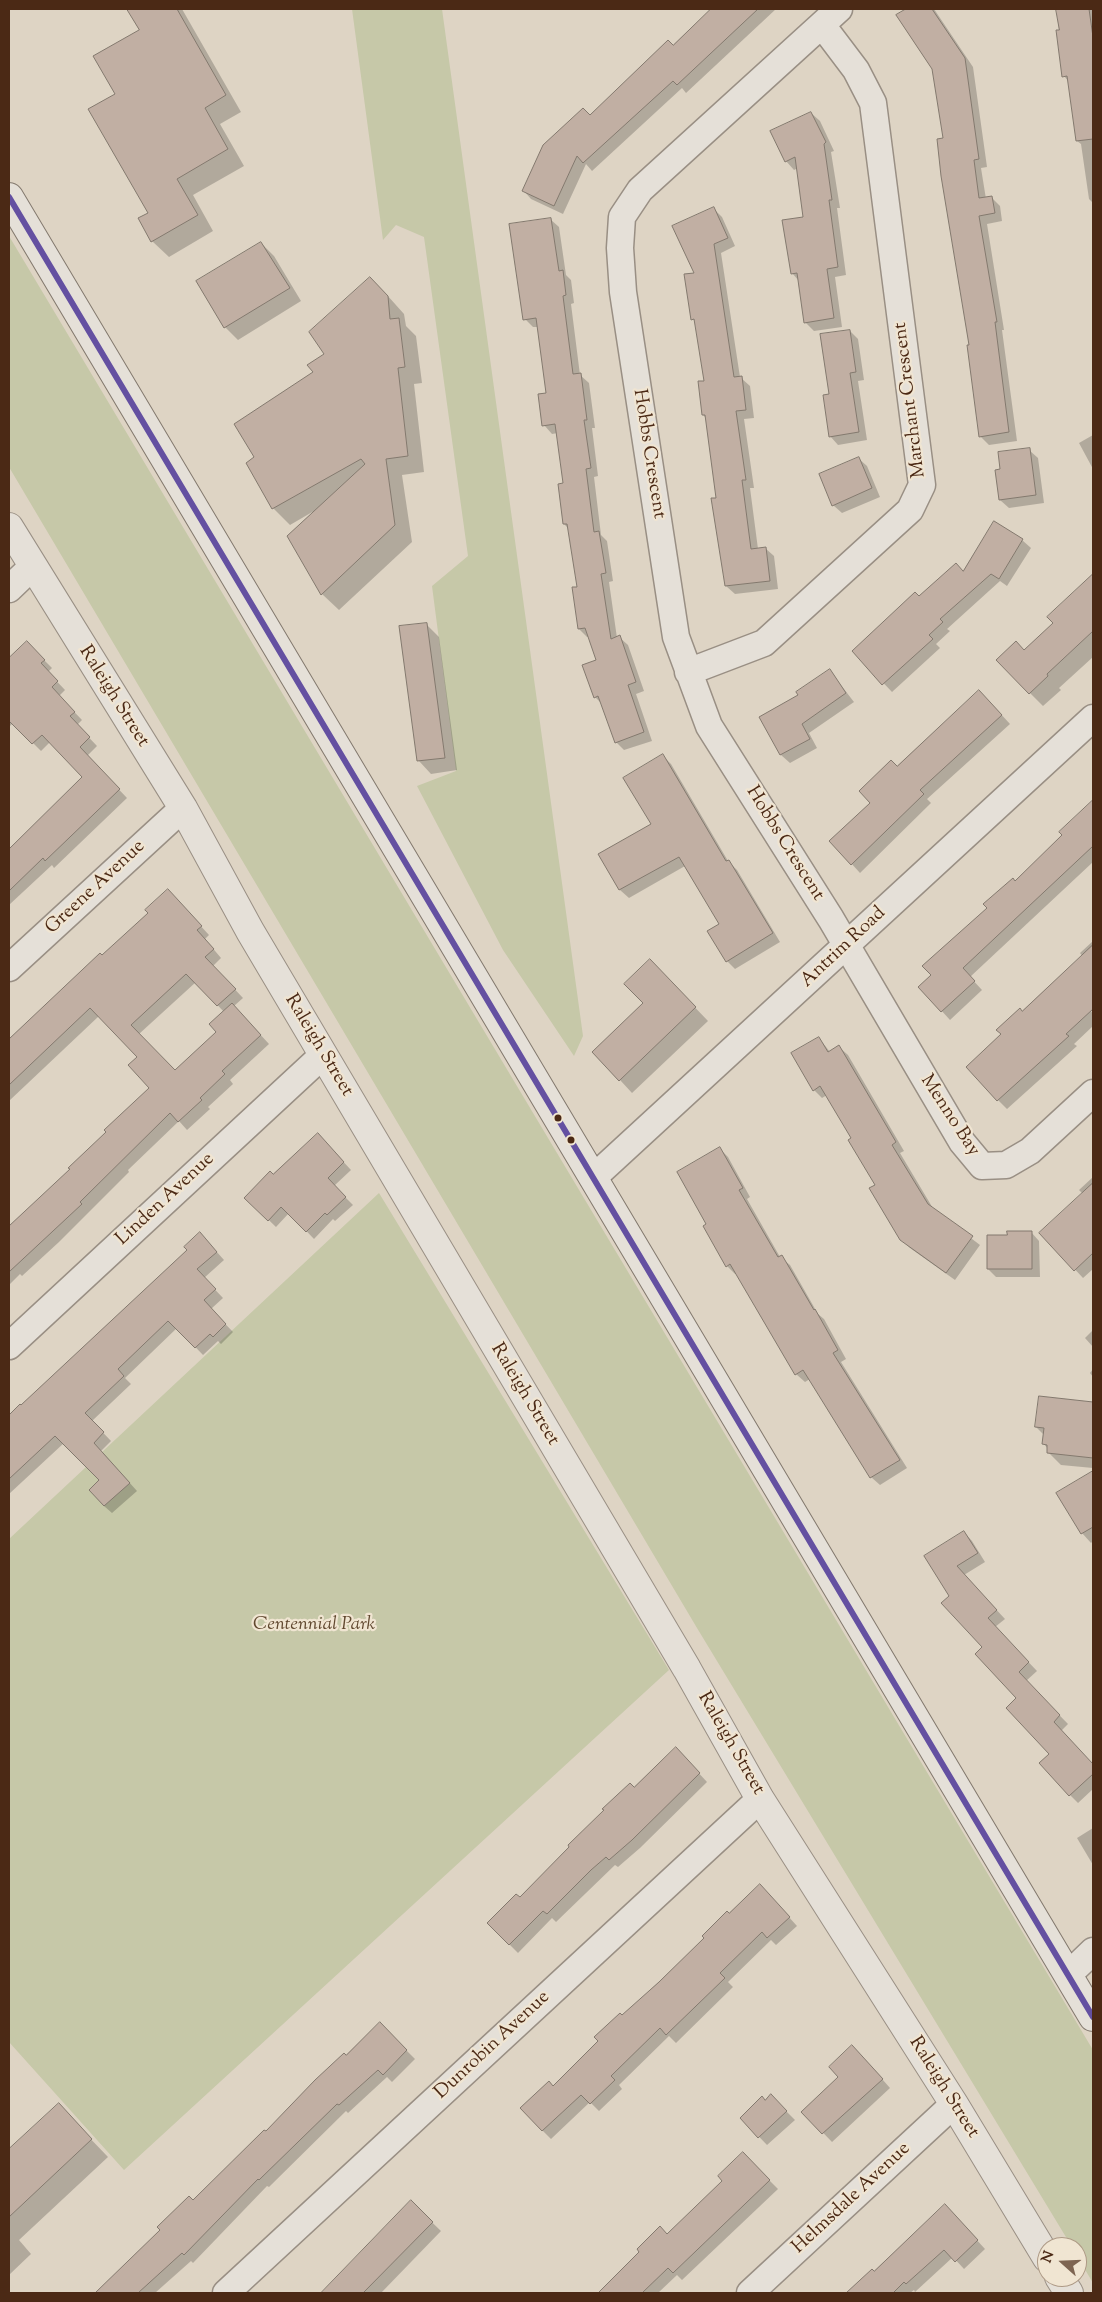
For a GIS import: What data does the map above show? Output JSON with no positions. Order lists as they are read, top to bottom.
{
  "streets": {
    "main road": ["Raleigh Street"],
    "street": [
      "Marchant Crescent",
      "Hobbs Crescent",
      "Greene Avenue",
      "Antrim Road",
      "Menno Bay",
      "Linden Avenue",
      "Dunrobin Avenue",
      "Helmsdale Avenue"
    ]
  },
  "crossings": [
    ["Marchant Crescent", "Hobbs Crescent"],
    ["Hobbs Crescent", "Antrim Road"],
    ["Hobbs Crescent", "Menno Bay"],
    ["Raleigh Street", "Greene Avenue"],
    ["Raleigh Street", "Linden Avenue"],
    ["Raleigh Street", "Dunrobin Avenue"],
    ["Raleigh Street", "Helmsdale Avenue"],
    ["Antrim Road", "Menno Bay"]
  ],
  "parks": ["Centennial Park"],
  "north": "left"
}
